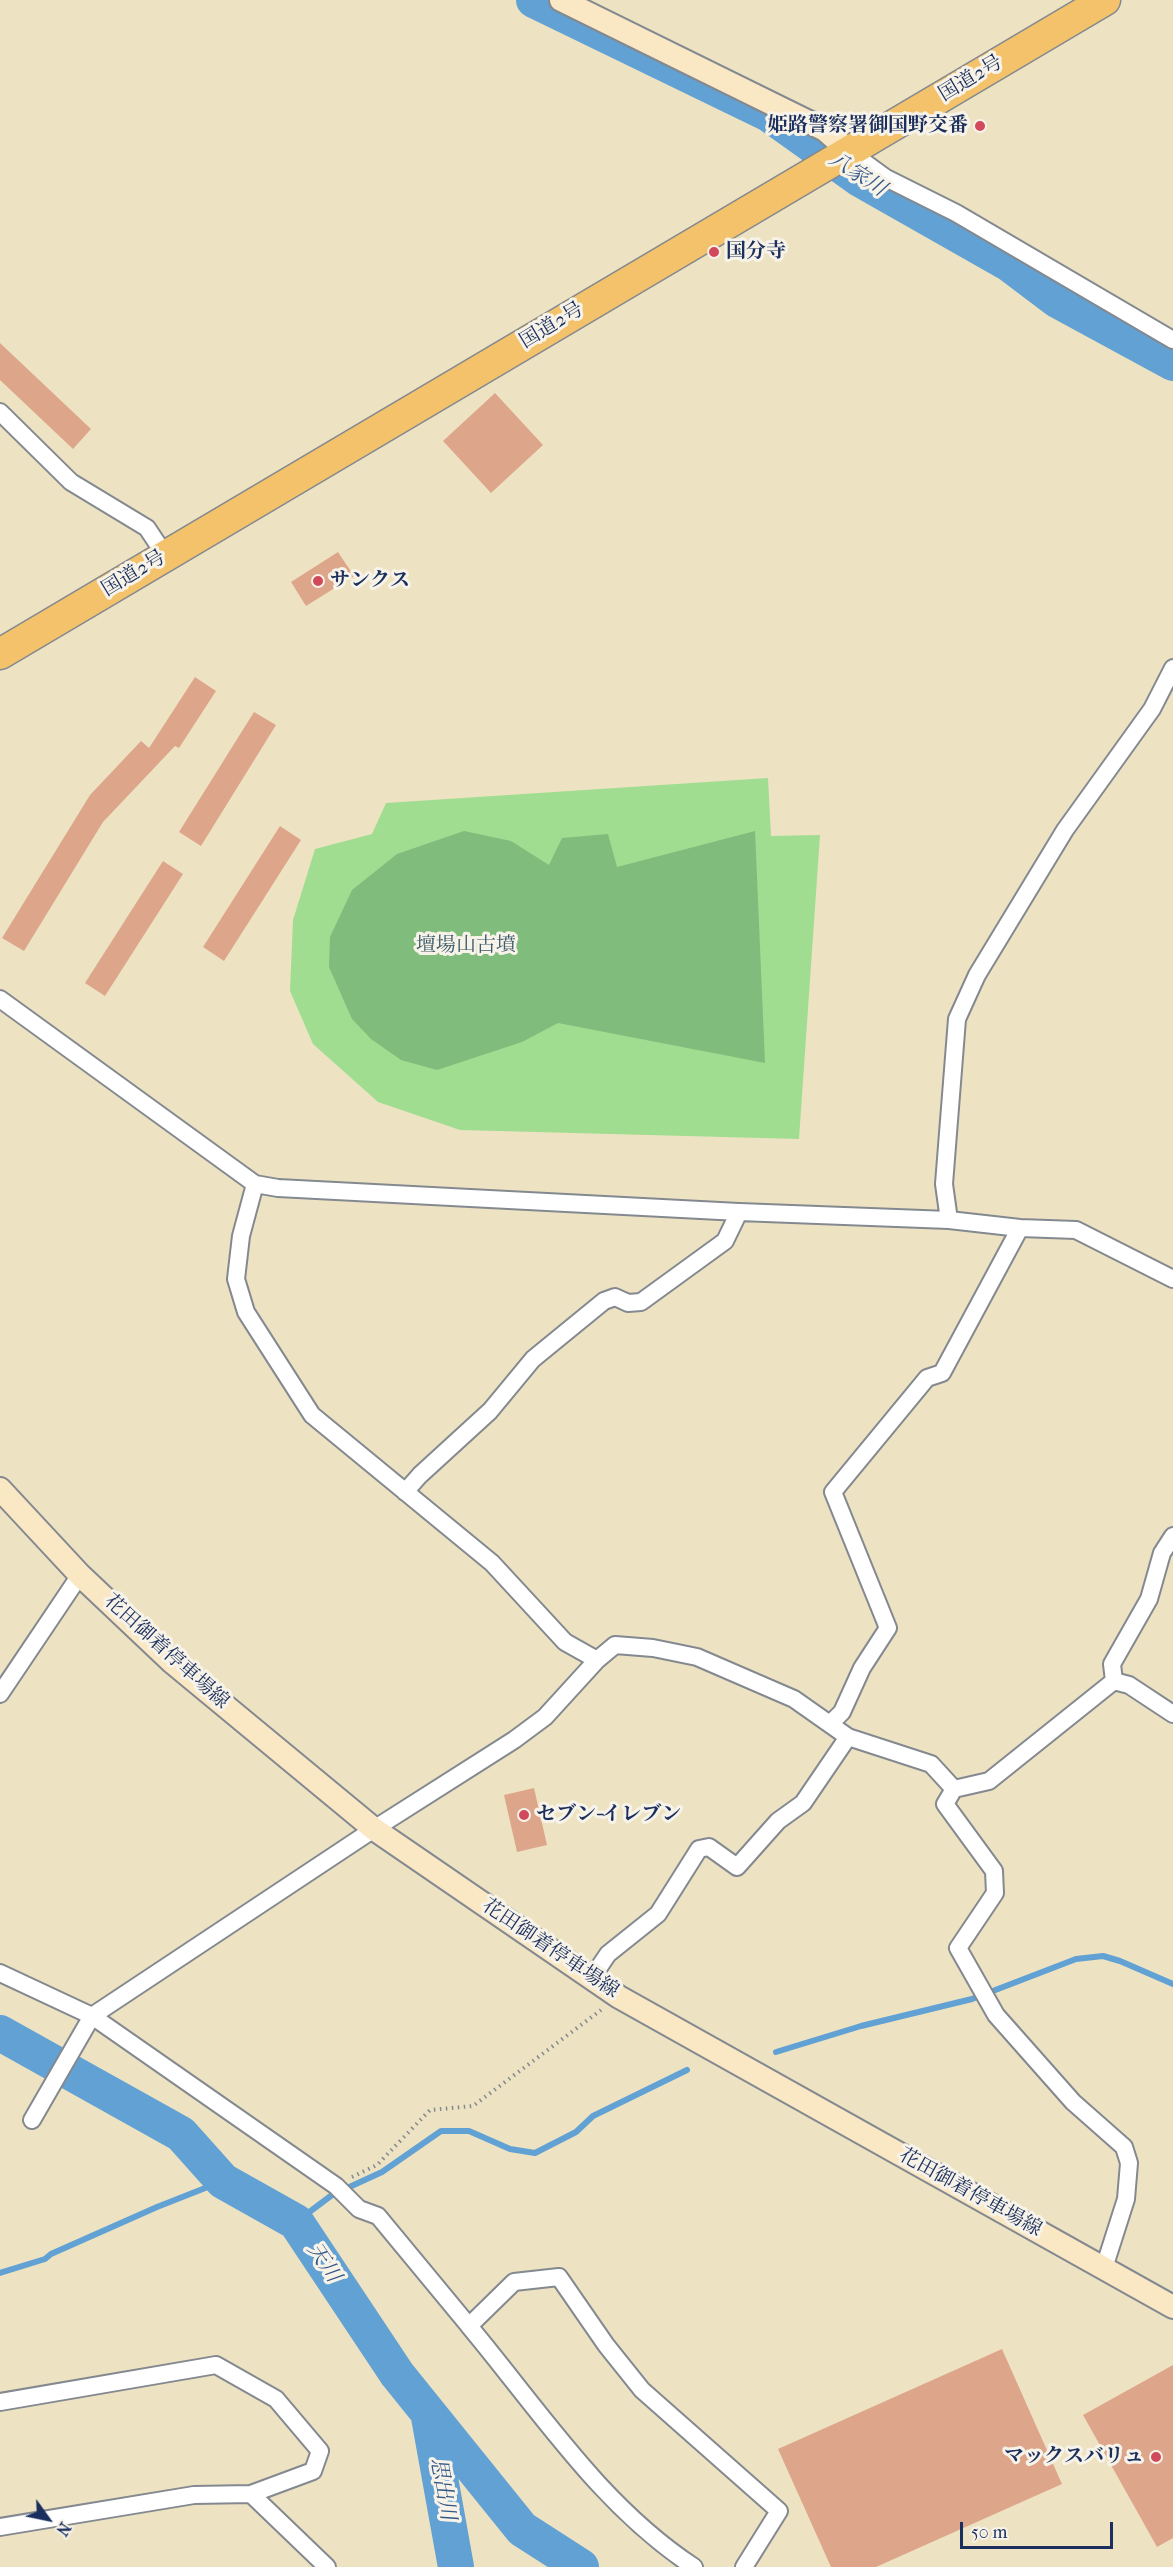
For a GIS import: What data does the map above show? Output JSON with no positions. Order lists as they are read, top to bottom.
{
  "streets": {
    "highway": ["国道2号"],
    "main road": ["花田御着停車場線"]
  },
  "water": ["八家川", "天川", "思出川"],
  "parks": ["壇場山古墳"],
  "places": [
    "姫路警察署御国野交番",
    "国分寺",
    "サンクス",
    "セブン-イレブン",
    "マックスバリュ"
  ],
  "scale_bar": "50 m",
  "north": "bottom right"
}
